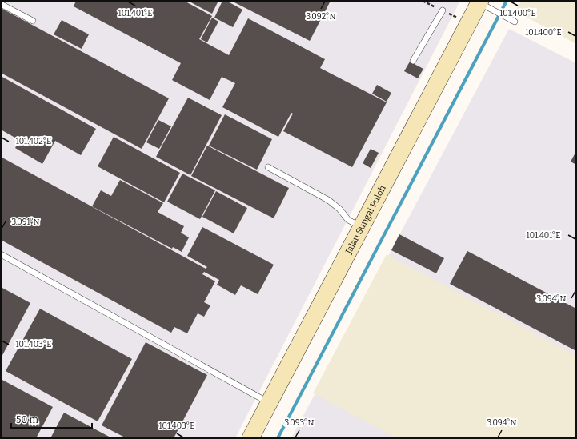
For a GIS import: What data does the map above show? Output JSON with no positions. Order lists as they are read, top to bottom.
{
  "streets": {
    "street": ["Jalan Sungai Puloh"]
  },
  "scale_bar": "50 m",
  "coordinates": [
    "101.401°E",
    "101.400°E",
    "3.092°N",
    "101.402°E",
    "3.091°N",
    "3.094°N",
    "101.403°E",
    "3.093°N"
  ]
}
